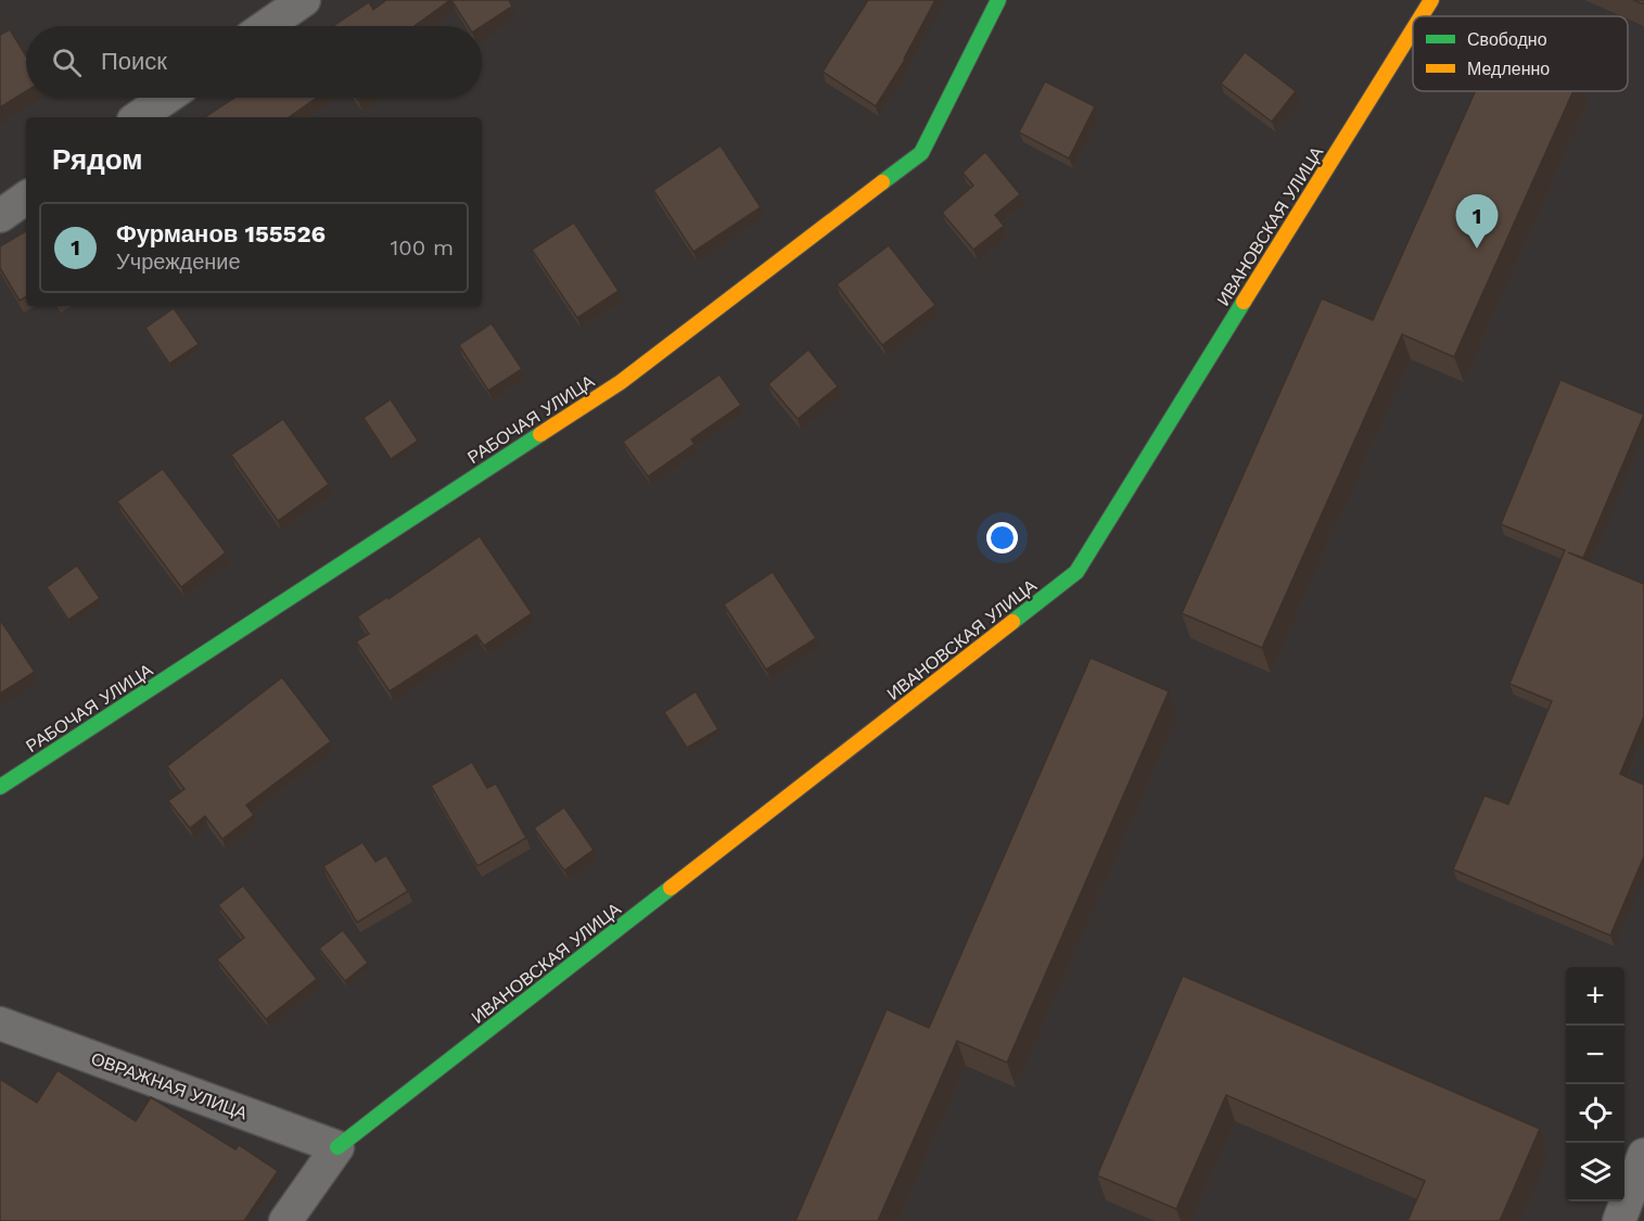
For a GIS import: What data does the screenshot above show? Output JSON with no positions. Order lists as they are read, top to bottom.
{
  "streets": {
    "street": ["ИВАНОВСКАЯ УЛИЦА", "РАБОЧАЯ УЛИЦА", "ОВРАЖНАЯ УЛИЦА"]
  },
  "crossings": [
    ["ИВАНОВСКАЯ УЛИЦА", "ОВРАЖНАЯ УЛИЦА"]
  ],
  "legend": ["Свободно", "Медленно"],
  "page": {
    "search": "Поиск",
    "heading": "Рядом",
    "pins": "1",
    "list": [
      {
        "mark": "1",
        "name": "Фурманов 155526",
        "note": "Учреждение",
        "value": "100 m"
      }
    ],
    "map_buttons": ["+", "−"]
  }
}
